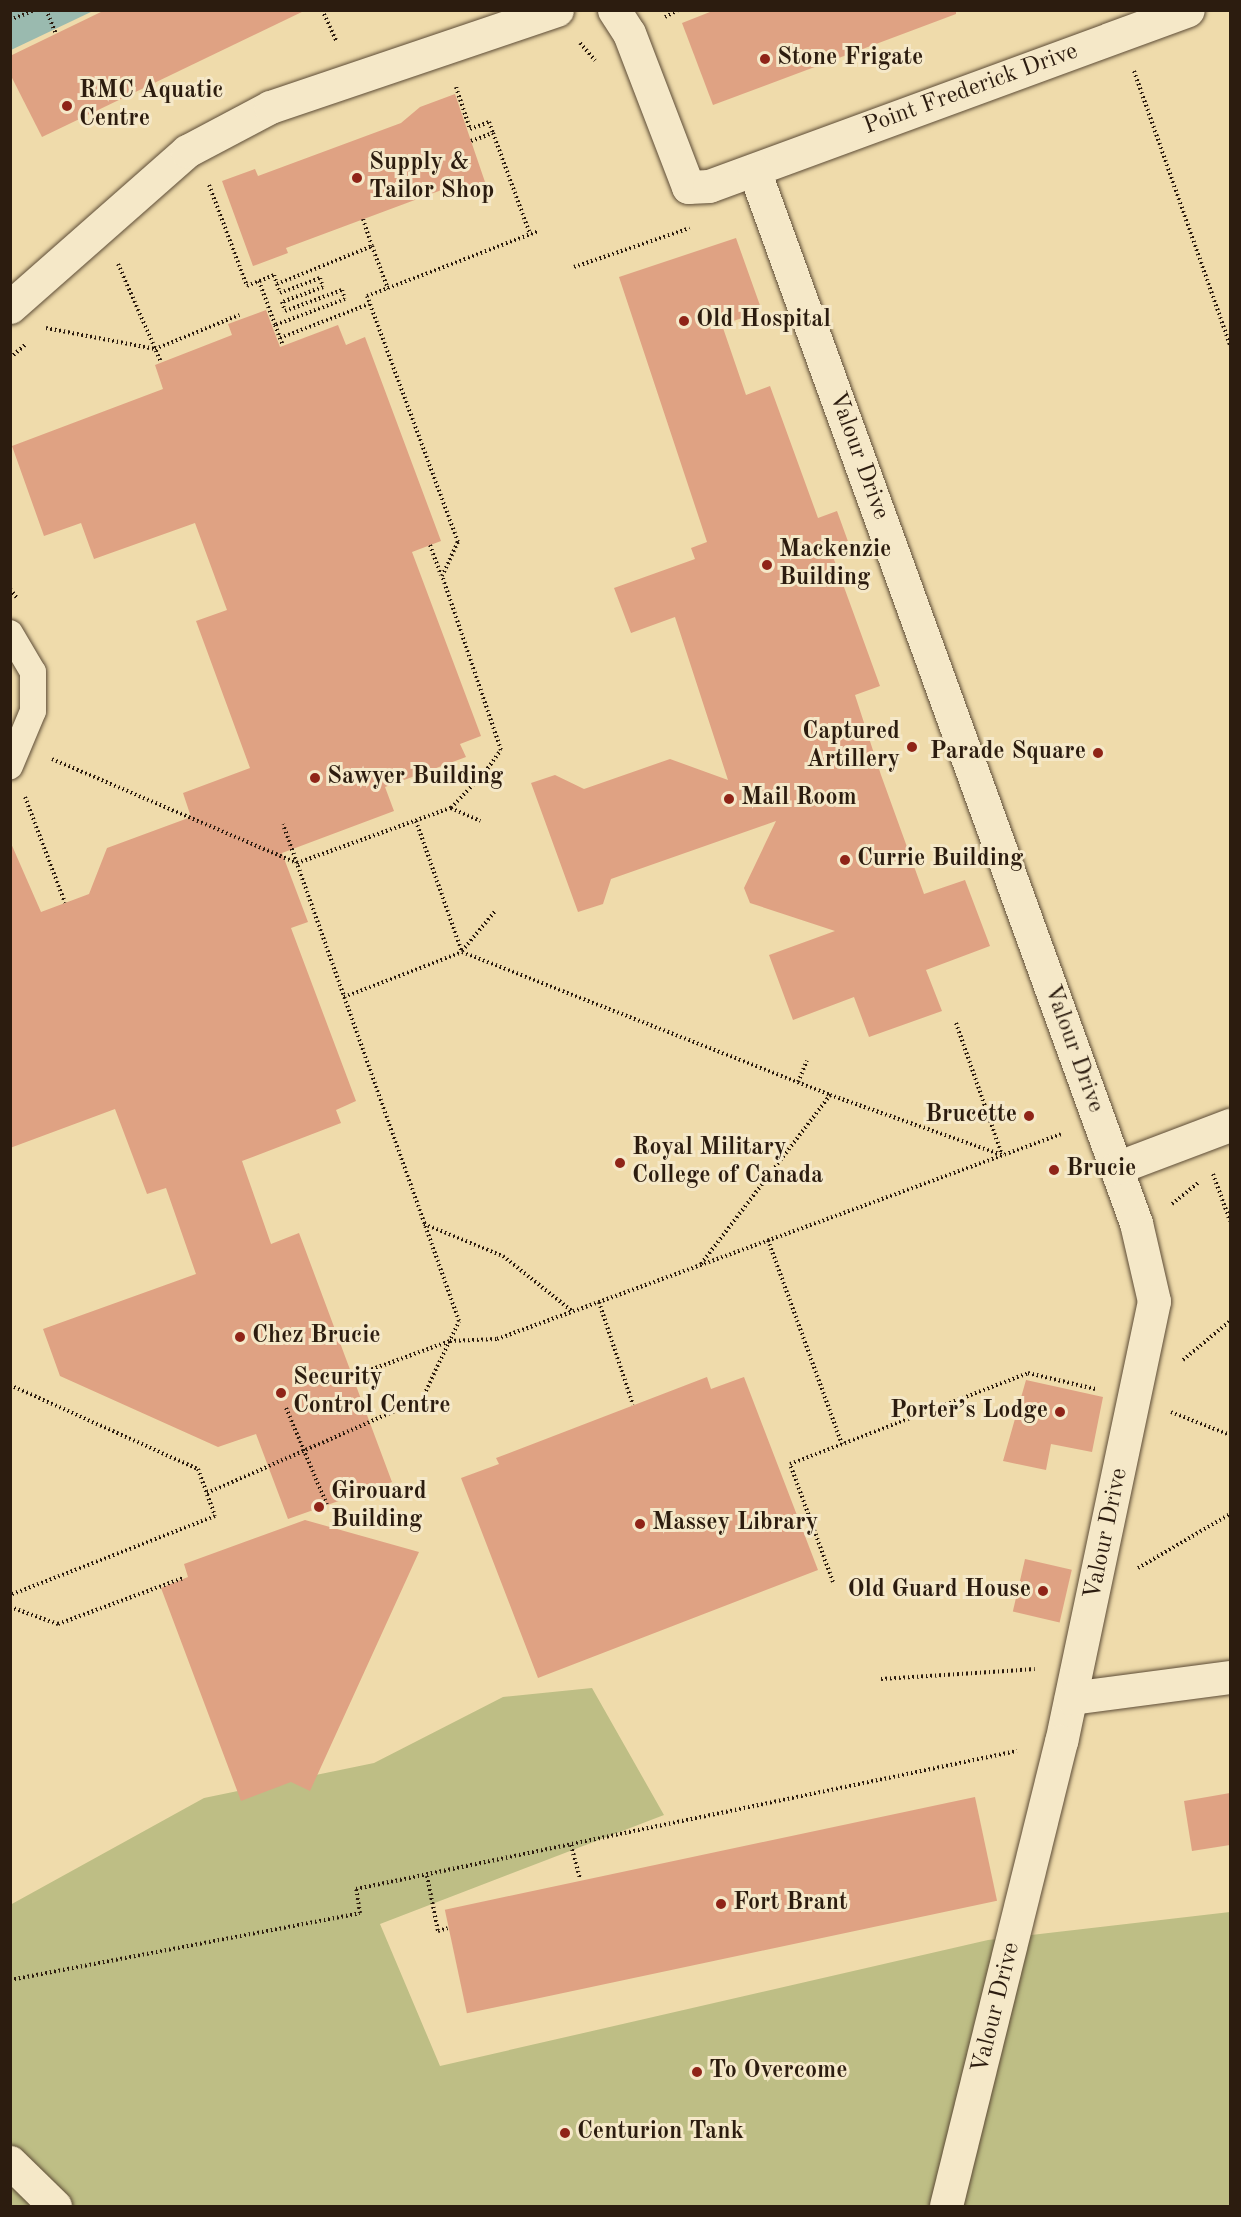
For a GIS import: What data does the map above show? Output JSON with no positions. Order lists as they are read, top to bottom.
{
  "streets": {
    "street": ["Point Frederick Drive", "Valour Drive"]
  },
  "crossings": [
    ["Point Frederick Drive", "Valour Drive"]
  ],
  "places": [
    "Stone Frigate",
    "RMC Aquatic Centre",
    "Supply & Tailor Shop",
    "Old Hospital",
    "Mackenzie Building",
    "Captured Artillery",
    "Parade Square",
    "Sawyer Building",
    "Mail Room",
    "Currie Building",
    "Brucette",
    "Royal Military College of Canada",
    "Brucie",
    "Chez Brucie",
    "Security Control Centre",
    "Porter’s Lodge",
    "Girouard Building",
    "Massey Library",
    "Old Guard House",
    "Fort Brant",
    "To Overcome",
    "Centurion Tank"
  ]
}
